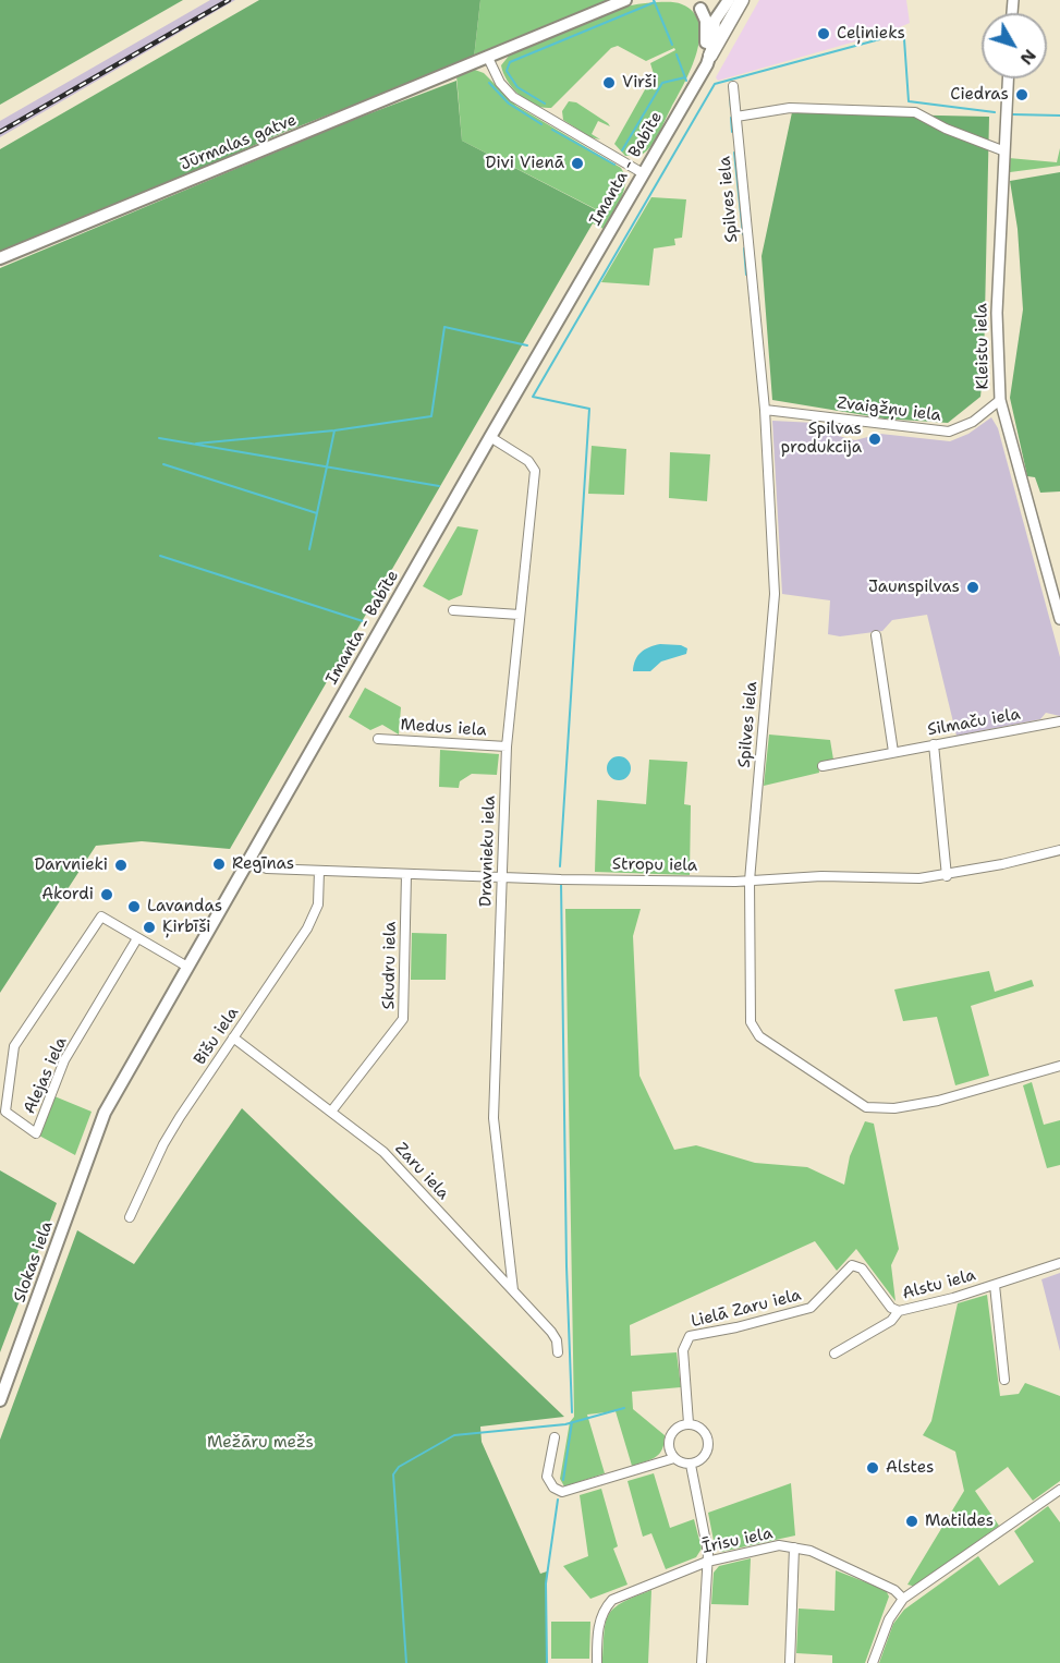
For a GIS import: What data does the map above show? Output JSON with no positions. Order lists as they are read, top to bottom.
{
  "streets": {
    "main road": ["Jūrmalas gatve", "Imanta - Babīte", "Slokas iela"],
    "street": [
      "Spilves iela",
      "Kleistu iela",
      "Zvaigžņu iela",
      "Silmaču iela",
      "Medus iela",
      "Dravnieku iela",
      "Stropu iela",
      "Skudru iela",
      "Bišu iela",
      "Alejas iela",
      "Zaru iela",
      "Alstu iela",
      "Lielā Zaru iela",
      "Īrisu iela"
    ]
  },
  "crossings": [
    ["Imanta - Babīte", "Dravnieku iela"],
    ["Imanta - Babīte", "Stropu iela"],
    ["Imanta - Babīte", "Slokas iela"],
    ["Spilves iela", "Zvaigžņu iela"],
    ["Spilves iela", "Stropu iela"],
    ["Kleistu iela", "Zvaigžņu iela"],
    ["Medus iela", "Dravnieku iela"],
    ["Dravnieku iela", "Stropu iela"],
    ["Dravnieku iela", "Zaru iela"],
    ["Stropu iela", "Skudru iela"],
    ["Stropu iela", "Bišu iela"],
    ["Skudru iela", "Zaru iela"],
    ["Bišu iela", "Zaru iela"],
    ["Alstu iela", "Lielā Zaru iela"]
  ],
  "parks": ["Mežāru mežs"],
  "places": [
    "Ceļinieks",
    "Virši",
    "Ciedras",
    "Divi Vienā",
    "Spilvas produkcija",
    "Jaunspilvas",
    "Regīnas",
    "Darvnieki",
    "Akordi",
    "Lavandas",
    "Ķirbīši",
    "Alstes",
    "Matildes"
  ],
  "north": "bottom right"
}
